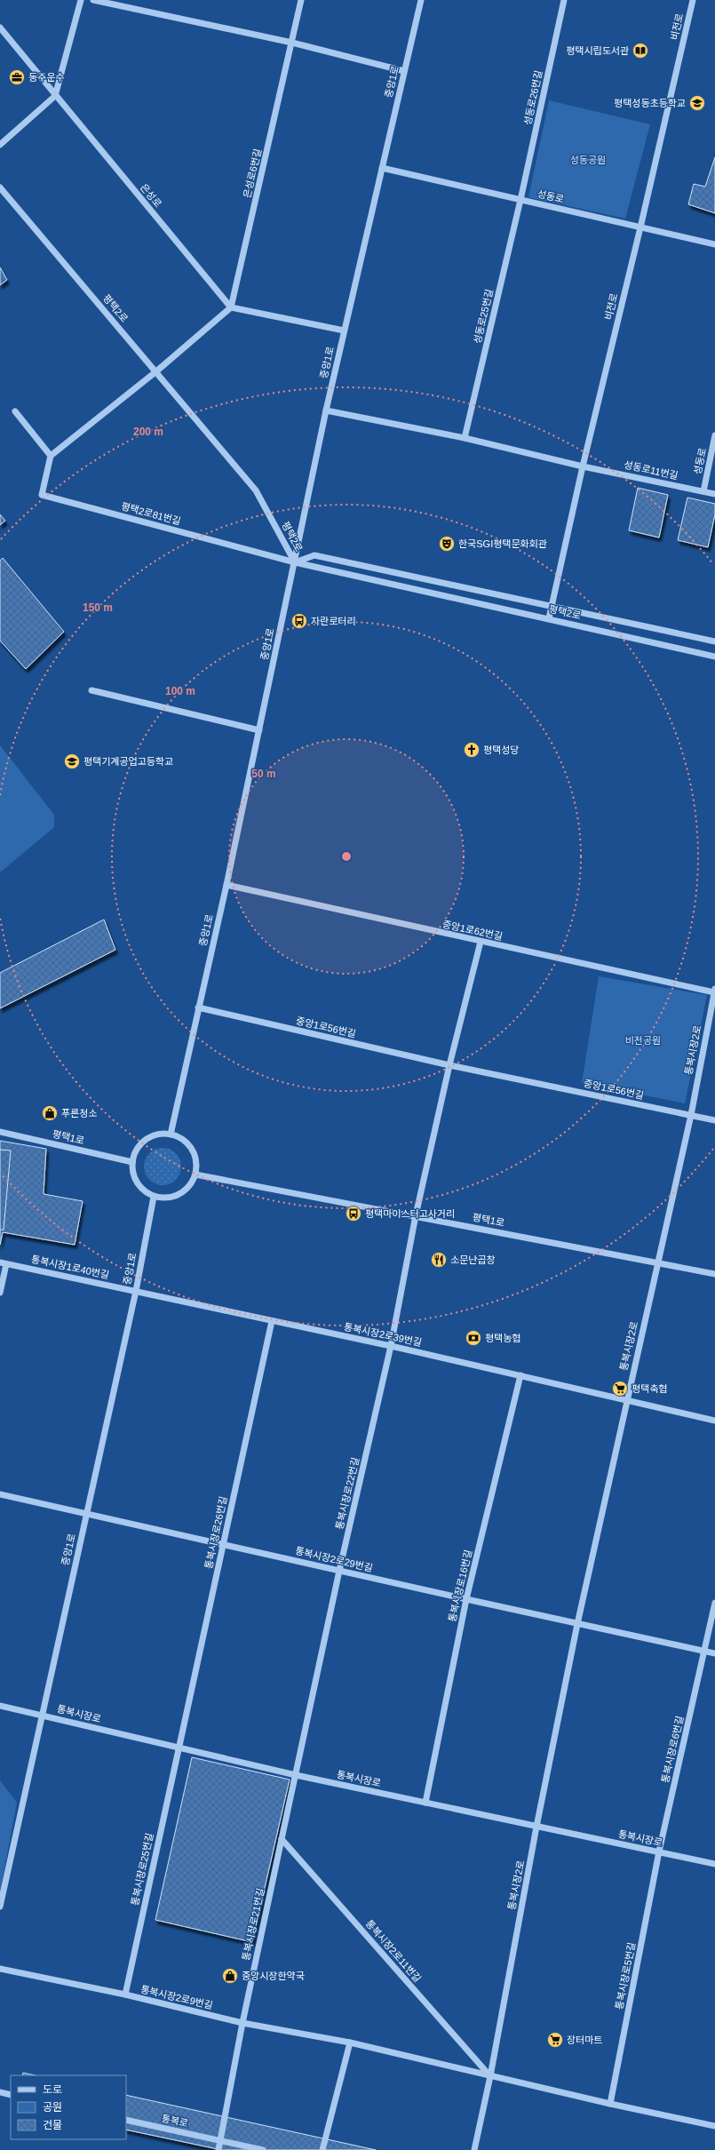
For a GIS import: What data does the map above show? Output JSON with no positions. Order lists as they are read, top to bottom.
{
  "streets": {
    "street": [
      "비전로",
      "중앙1로",
      "성동로26번길",
      "은성로6번길",
      "은성로",
      "성동로",
      "평택2로",
      "성동로25번길",
      "성동로11번길",
      "평택2로81번길",
      "중앙1로62번길",
      "중앙1로56번길",
      "통복시장2로",
      "평택1로",
      "통복시장1로40번길",
      "통복시장2로39번길",
      "통복시장로22번길",
      "통복시장로26번길",
      "통복시장2로29번길",
      "통복시장로16번길",
      "통복시장로",
      "통복시장로6번길",
      "통복시장로25번길",
      "통복시장로21번길",
      "통복시장2로11번길",
      "통복시장로5번길",
      "통복시장2로9번길",
      "통복로"
    ]
  },
  "crossings": [
    ["비전로", "성동로"],
    ["비전로", "평택2로"],
    ["비전로", "성동로11번길"],
    ["중앙1로", "성동로"],
    ["중앙1로", "평택2로"],
    ["중앙1로", "평택2로81번길"],
    ["중앙1로", "중앙1로62번길"],
    ["중앙1로", "중앙1로56번길"],
    ["중앙1로", "평택1로"],
    ["중앙1로", "통복시장1로40번길"],
    ["중앙1로", "통복시장2로39번길"],
    ["중앙1로", "통복시장2로29번길"],
    ["중앙1로", "통복시장로"],
    ["성동로26번길", "성동로"],
    ["성동로26번길", "성동로25번길"],
    ["은성로6번길", "은성로"],
    ["성동로", "성동로25번길"],
    ["성동로", "성동로11번길"],
    ["평택2로", "평택2로81번길"],
    ["중앙1로62번길", "통복시장2로"],
    ["중앙1로56번길", "통복시장2로"],
    ["통복시장2로", "평택1로"],
    ["통복시장2로", "통복시장2로39번길"],
    ["통복시장2로", "통복시장2로29번길"],
    ["통복시장2로", "통복시장로"],
    ["통복시장2로", "통복시장2로11번길"],
    ["통복시장2로", "통복시장2로9번길"],
    ["평택1로", "통복시장로22번길"],
    ["통복시장1로40번길", "통복시장2로39번길"],
    ["통복시장2로39번길", "통복시장로22번길"],
    ["통복시장2로39번길", "통복시장로26번길"],
    ["통복시장2로39번길", "통복시장로16번길"],
    ["통복시장로22번길", "통복시장2로29번길"],
    ["통복시장로22번길", "통복시장로"],
    ["통복시장로22번길", "통복시장로21번길"],
    ["통복시장로26번길", "통복시장2로29번길"],
    ["통복시장로26번길", "통복시장로"],
    ["통복시장로26번길", "통복시장로25번길"],
    ["통복시장2로29번길", "통복시장로16번길"],
    ["통복시장로16번길", "통복시장로"],
    ["통복시장로", "통복시장로6번길"],
    ["통복시장로", "통복시장로25번길"],
    ["통복시장로", "통복시장로21번길"],
    ["통복시장로", "통복시장로5번길"],
    ["통복시장로6번길", "통복시장로5번길"],
    ["통복시장로25번길", "통복시장2로9번길"],
    ["통복시장로21번길", "통복시장2로11번길"],
    ["통복시장로21번길", "통복시장2로9번길"],
    ["통복시장로21번길", "통복로"],
    ["통복시장2로11번길", "통복시장2로9번길"]
  ],
  "parks": ["성동공원", "비전공원"],
  "places": {
    "library": ["평택시립도서관"],
    "office": ["동주운수"],
    "school or university": ["평택성동초등학교", "평택기계공업고등학교"],
    "theatre": ["한국SGI평택문화회관"],
    "bus stop": ["자란로터리", "평택마이스터고사거리"],
    "church": ["평택성당"],
    "shop": ["푸른청소", "중앙시장한약국"],
    "restaurant": ["소문난곱창"],
    "bank": ["평택농협"],
    "supermarket": ["평택축협", "장터마트"]
  },
  "legend": ["도로", "공원", "건물"],
  "rings": [
    "200 m",
    "150 m",
    "100 m",
    "50 m"
  ]
}
